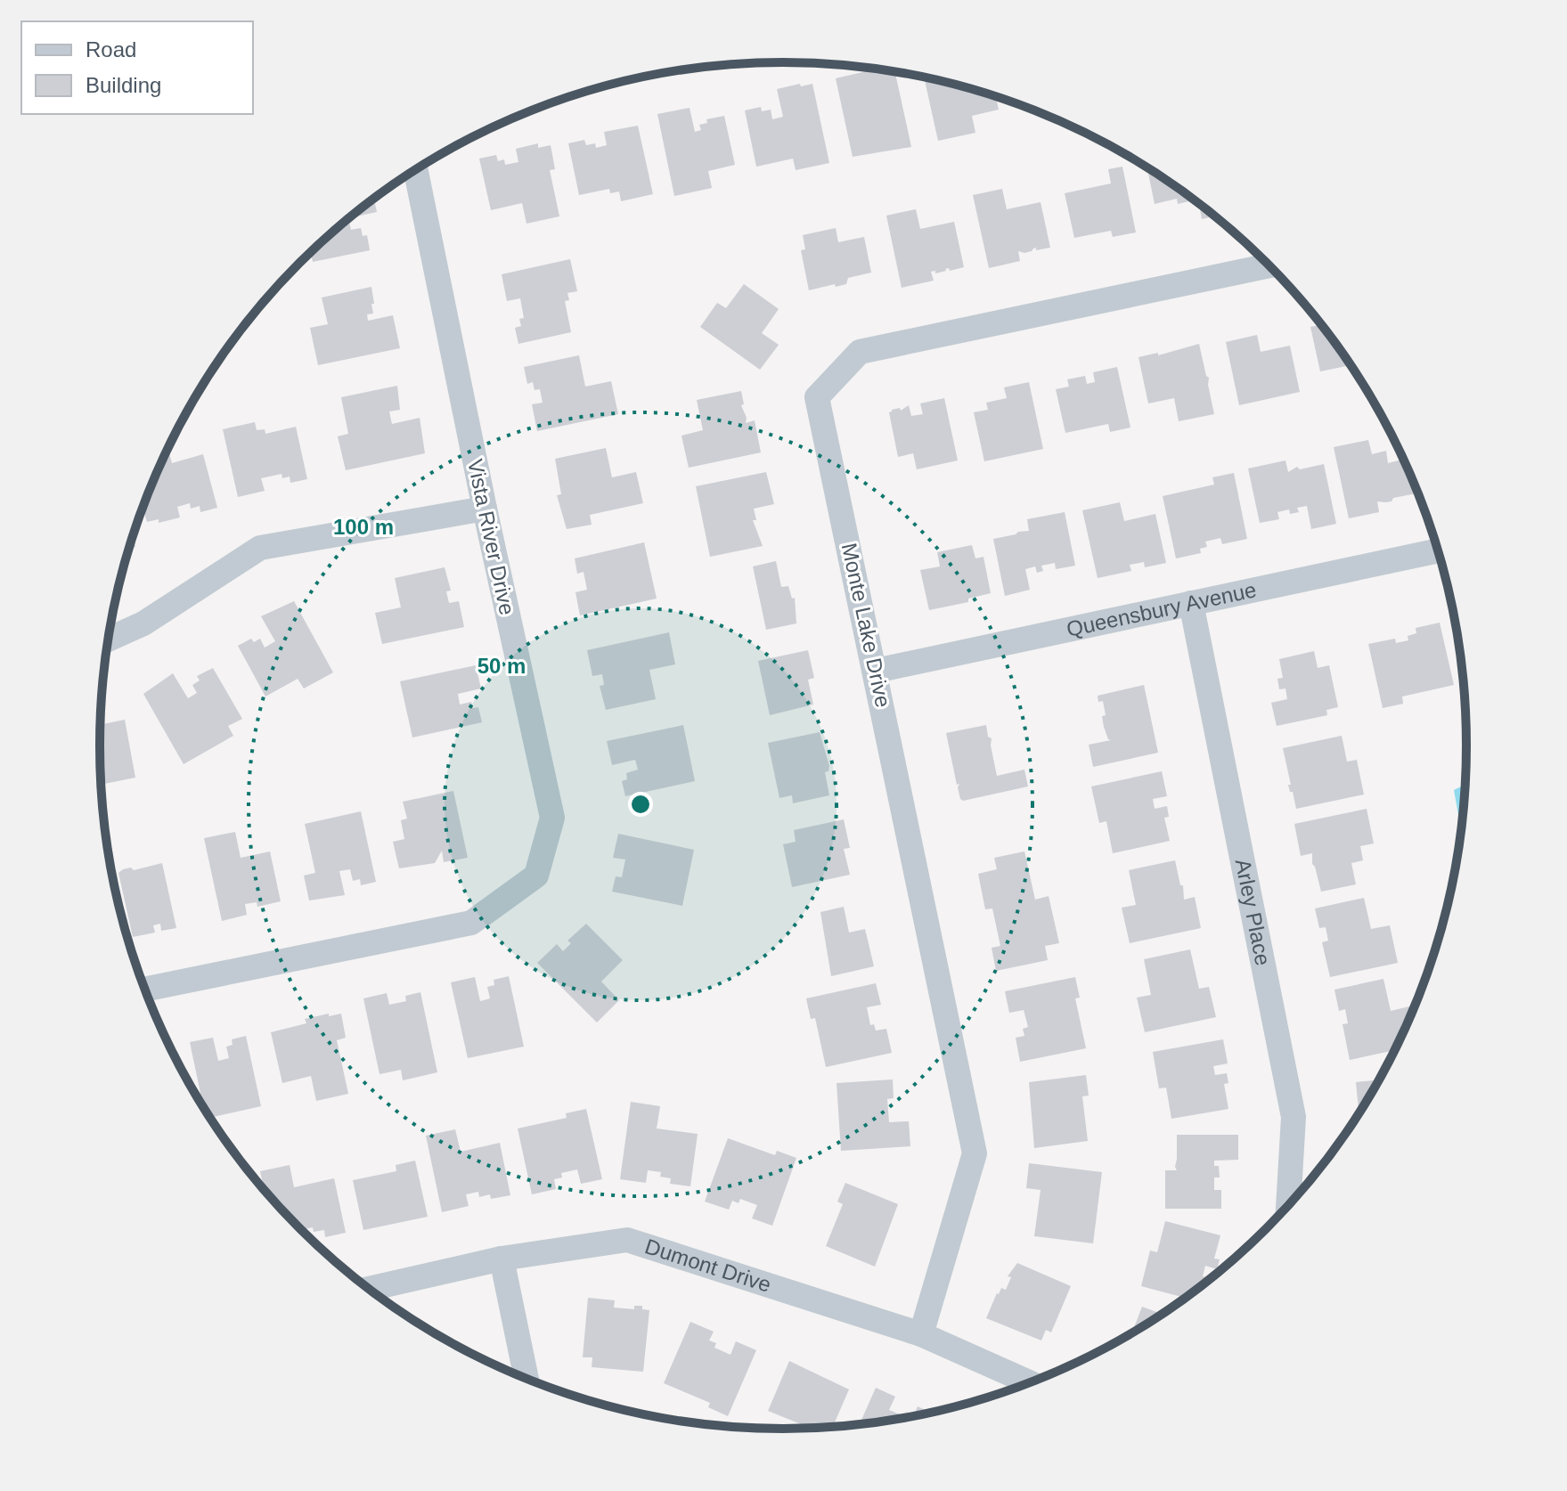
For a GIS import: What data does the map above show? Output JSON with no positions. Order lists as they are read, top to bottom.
{
  "streets": {
    "street": [
      "Vista River Drive",
      "Queensbury Avenue",
      "Monte Lake Drive",
      "Arley Place",
      "Dumont Drive"
    ]
  },
  "crossings": [
    ["Queensbury Avenue", "Monte Lake Drive"],
    ["Queensbury Avenue", "Arley Place"],
    ["Monte Lake Drive", "Dumont Drive"]
  ],
  "legend": ["Road", "Building"],
  "rings": ["100 m", "50 m"]
}
